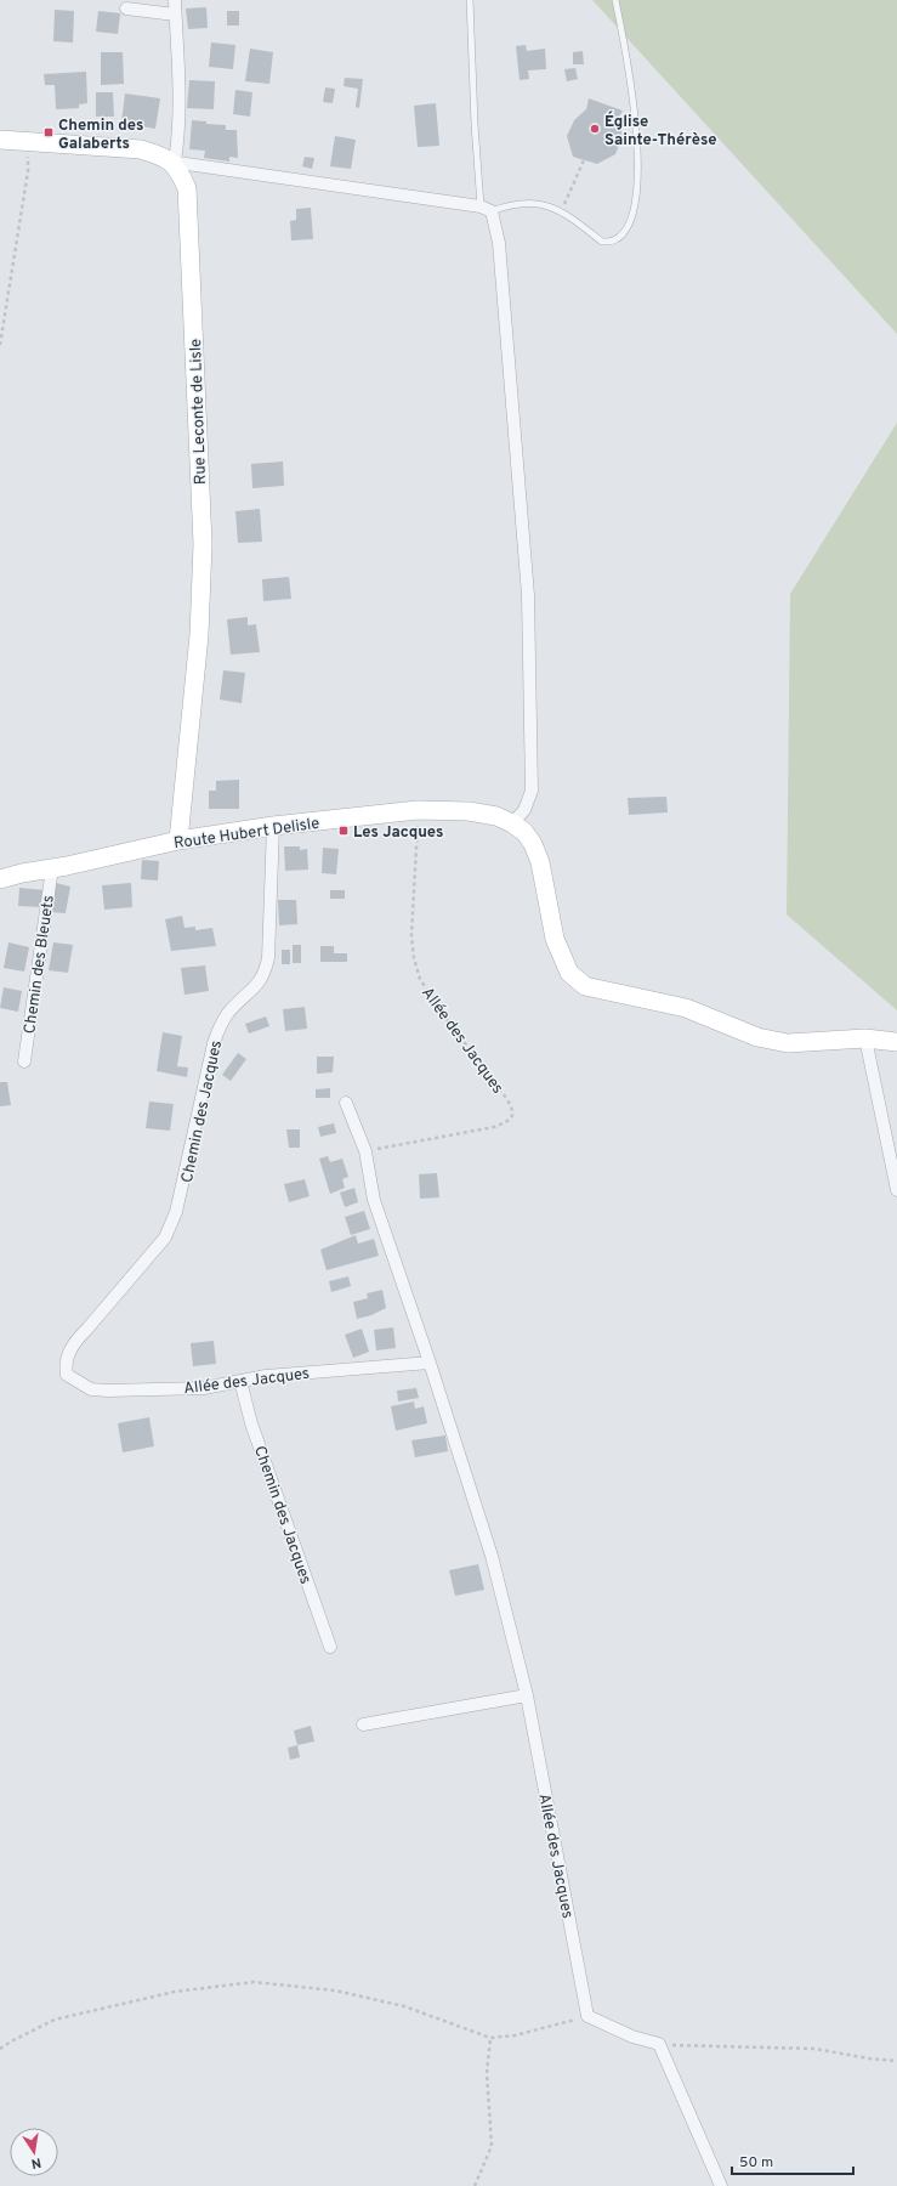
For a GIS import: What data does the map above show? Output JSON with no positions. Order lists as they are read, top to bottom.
{
  "streets": {
    "main road": ["Rue Leconte de Lisle", "Route Hubert Delisle"],
    "street": ["Chemin des Bleuets", "Allée des Jacques", "Chemin des Jacques"]
  },
  "crossings": [
    ["Rue Leconte de Lisle", "Route Hubert Delisle"],
    ["Route Hubert Delisle", "Chemin des Bleuets"],
    ["Route Hubert Delisle", "Allée des Jacques"],
    ["Route Hubert Delisle", "Chemin des Jacques"],
    ["Allée des Jacques", "Chemin des Jacques"]
  ],
  "places": {
    "other": ["Église Sainte-Thérèse"],
    "transit": ["Chemin des Galaberts", "Les Jacques"]
  },
  "scale_bar": "50 m",
  "north": "bottom"
}
